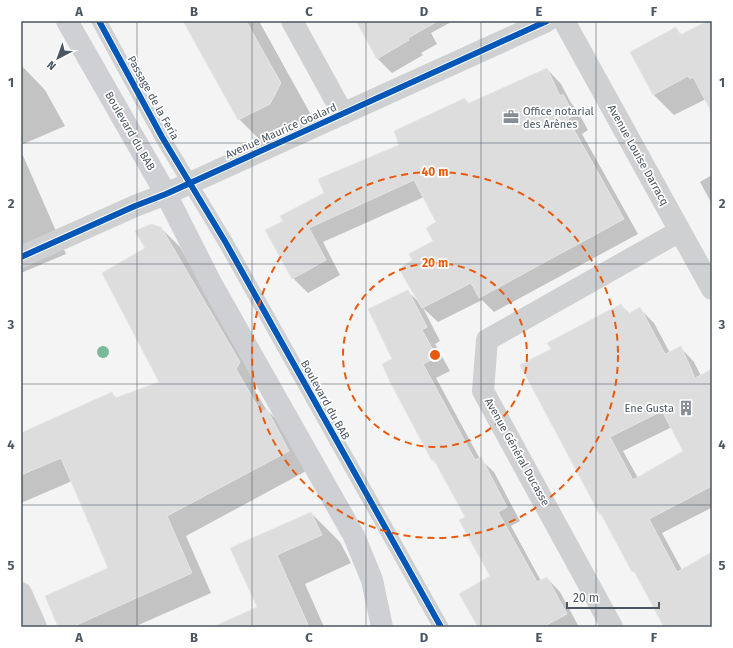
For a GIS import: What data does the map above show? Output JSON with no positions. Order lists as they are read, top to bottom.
{
  "streets": {
    "main road": ["Boulevard du BAB"],
    "street": ["Avenue Maurice Goalard", "Avenue Louise Darracq", "Avenue Général Ducasse"],
    "lane": ["Passage de la Feria"]
  },
  "crossings": [
    ["Passage de la Feria", "Boulevard du BAB"],
    ["Passage de la Feria", "Avenue Maurice Goalard"],
    ["Boulevard du BAB", "Avenue Maurice Goalard"],
    ["Avenue Louise Darracq", "Avenue Général Ducasse"]
  ],
  "places": {
    "office": ["Office notarial des Arènes"],
    "building": ["Ene Gusta"]
  },
  "scale_bar": "20 m",
  "north": "bottom left",
  "grid": {
    "columns": [
      "A",
      "B",
      "C",
      "D",
      "E",
      "F"
    ],
    "rows": [
      "1",
      "2",
      "3",
      "4",
      "5"
    ]
  },
  "rings": ["40 m", "20 m"]
}
